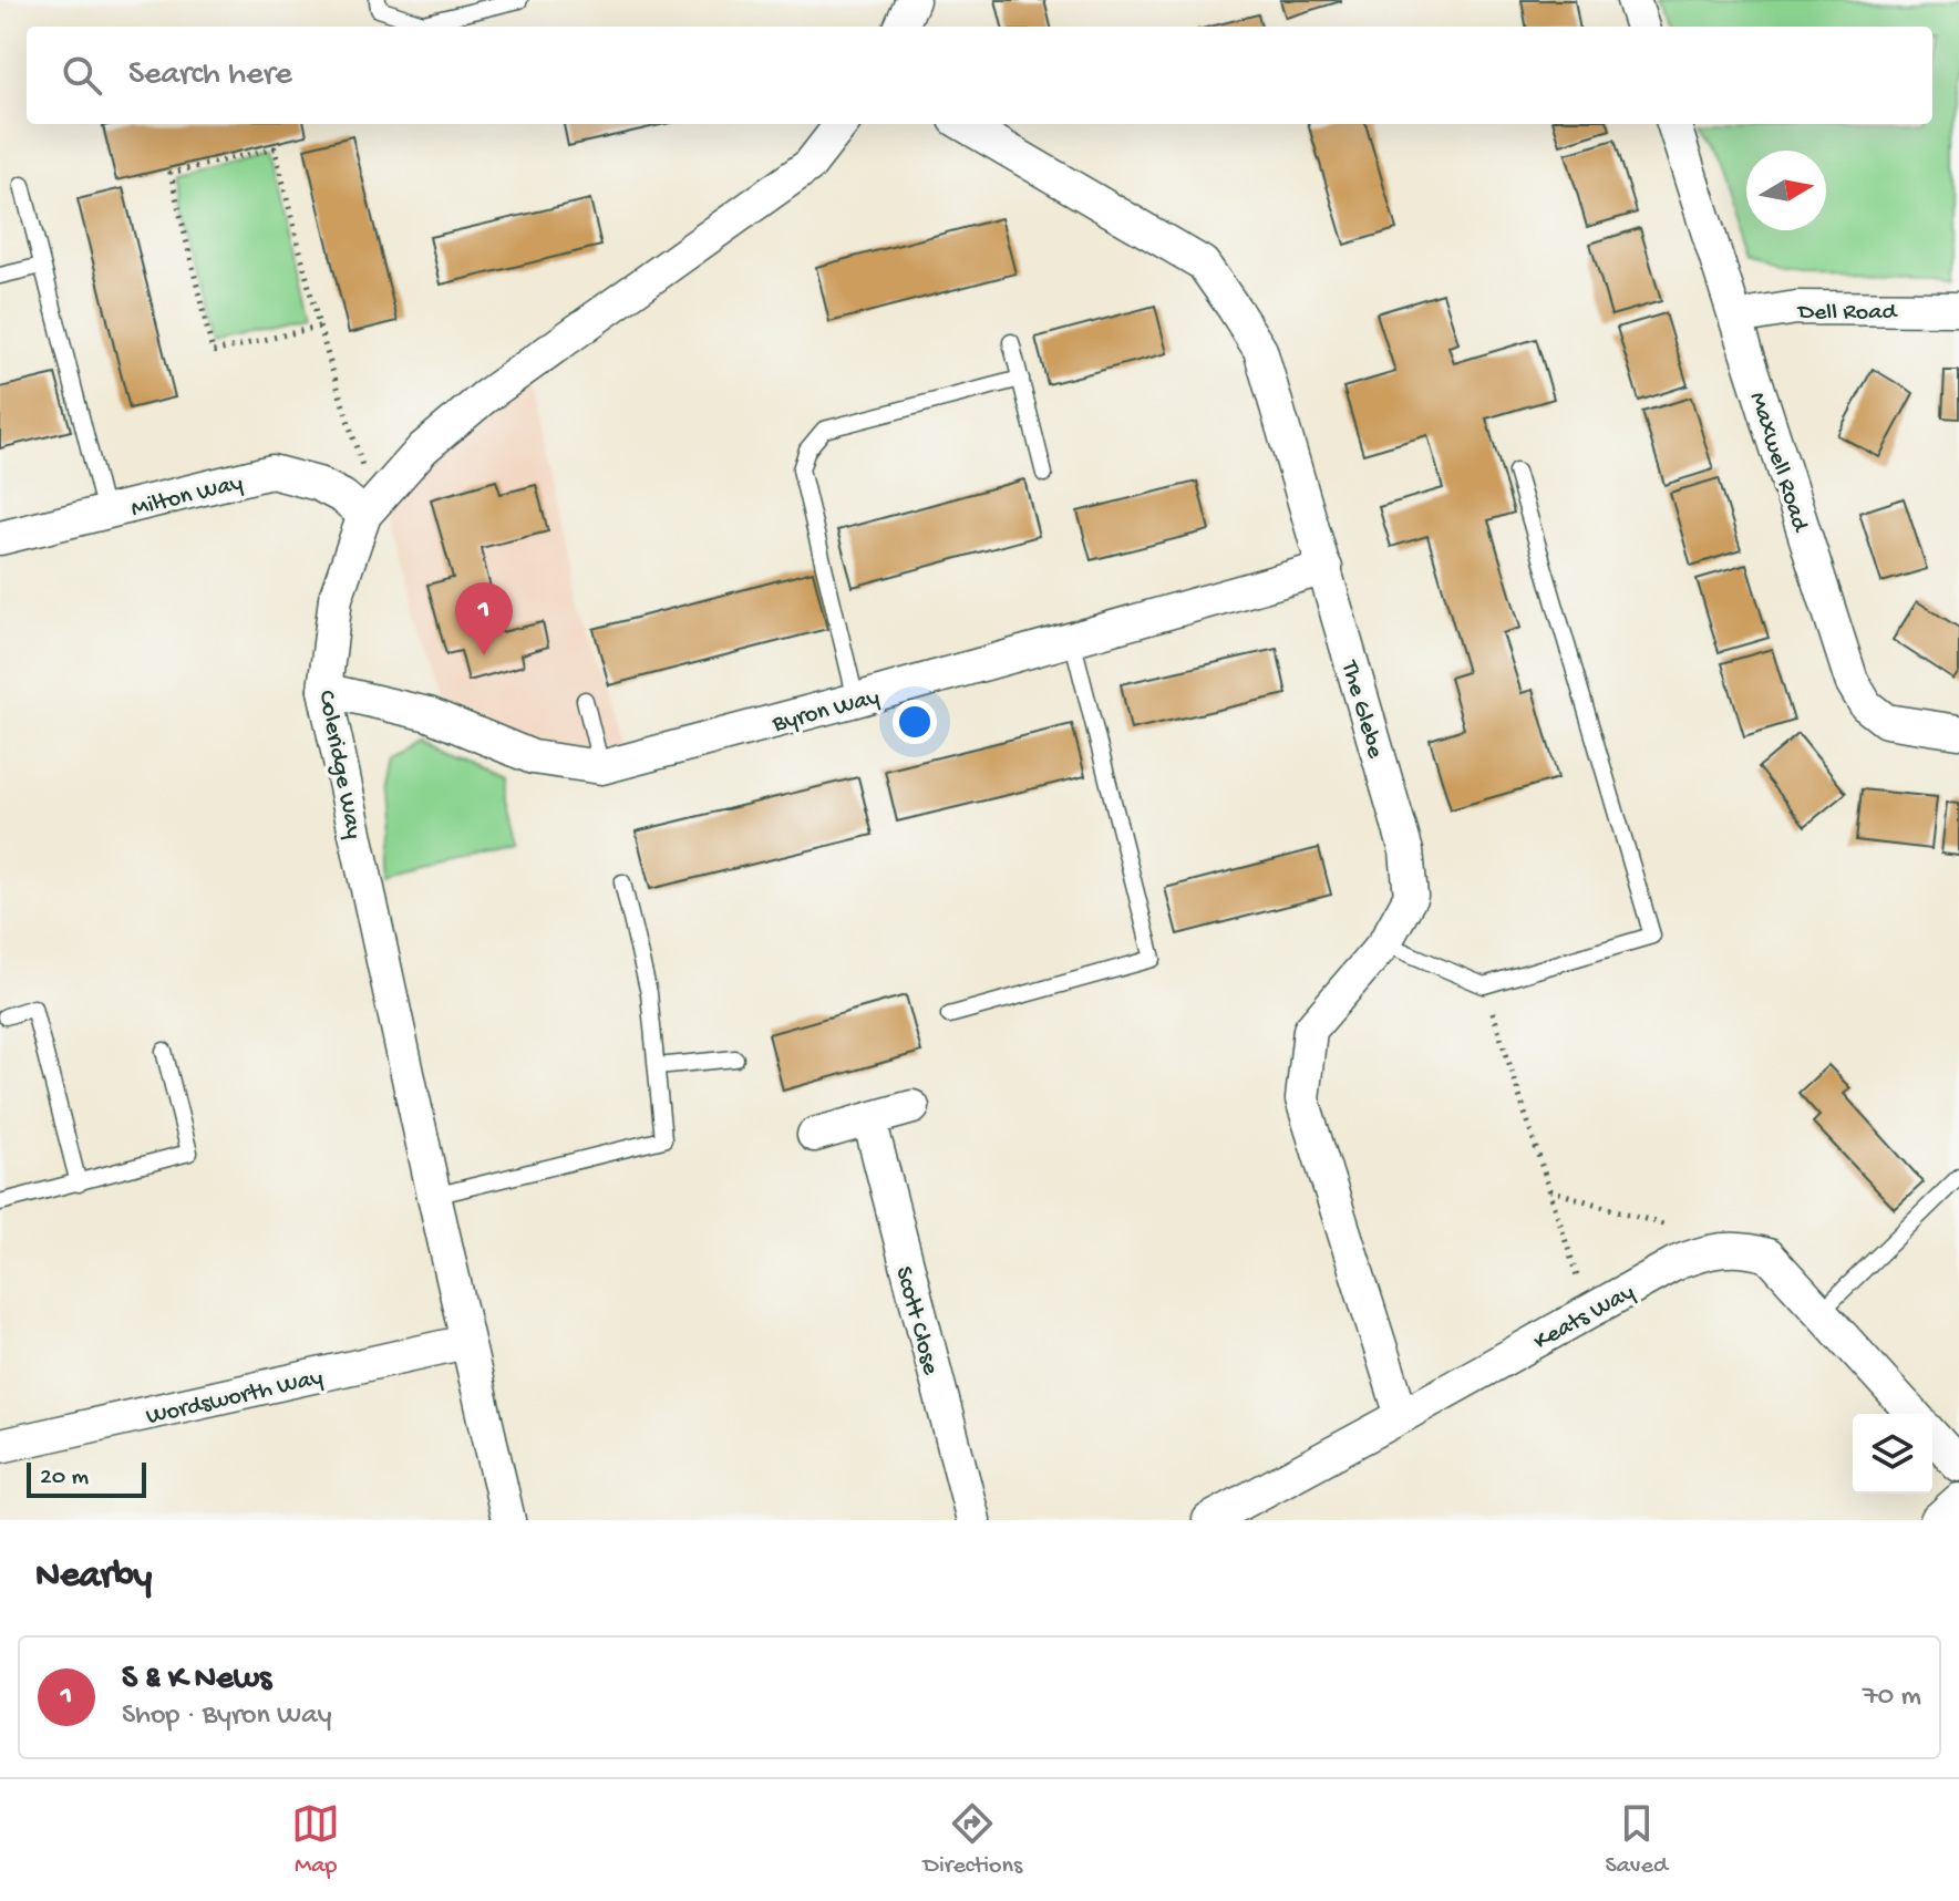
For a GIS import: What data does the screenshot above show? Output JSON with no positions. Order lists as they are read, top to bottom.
{
  "streets": {
    "street": [
      "Dell Road",
      "Maxwell Road",
      "Milton Way",
      "Byron Way",
      "The Glebe",
      "Coleridge Way",
      "Keats Way",
      "Scott Close",
      "Wordsworth Way"
    ]
  },
  "crossings": [
    ["Dell Road", "Maxwell Road"],
    ["Milton Way", "Coleridge Way"],
    ["Byron Way", "The Glebe"],
    ["Byron Way", "Coleridge Way"],
    ["The Glebe", "Keats Way"],
    ["Coleridge Way", "Wordsworth Way"]
  ],
  "scale_bar": "20 m",
  "north": "right",
  "page": {
    "search": "Search here",
    "pins": "1",
    "scale": "20 m",
    "heading": "Nearby",
    "list": [
      {
        "mark": "1",
        "name": "S & K News",
        "note": "Shop · Byron Way",
        "value": "70 m"
      }
    ],
    "nav": ["Map", "Directions", "Saved"]
  }
}
